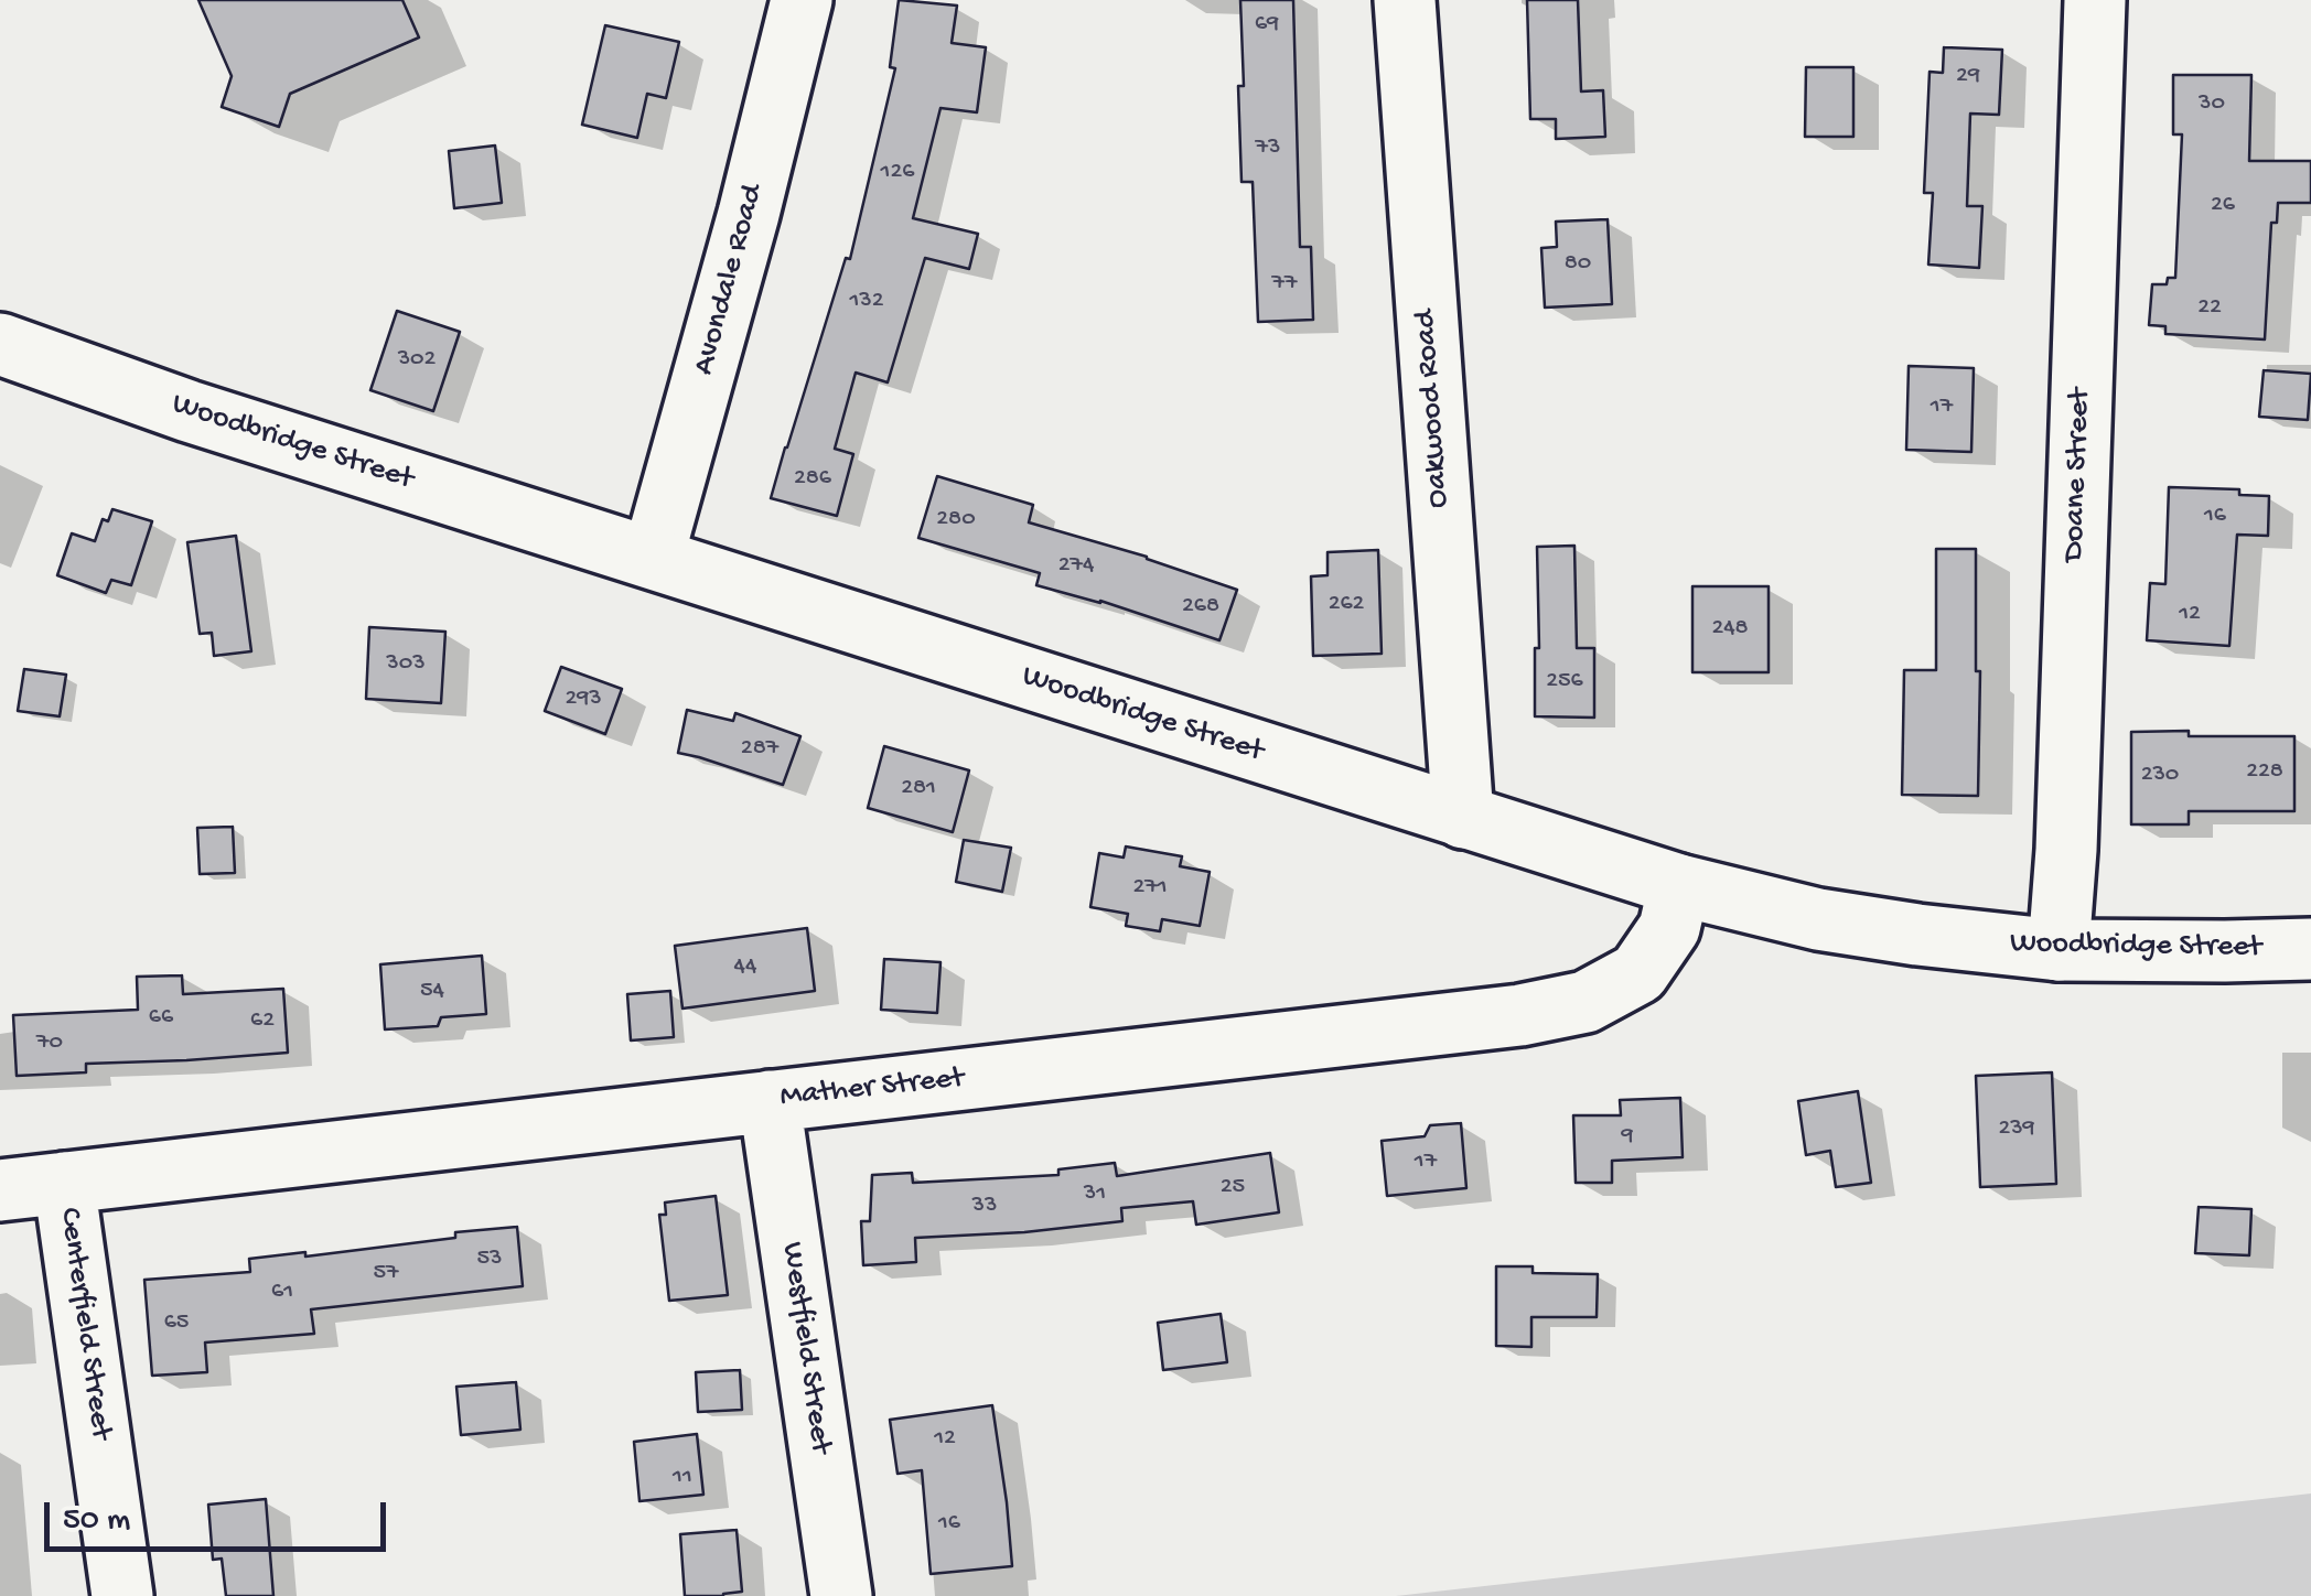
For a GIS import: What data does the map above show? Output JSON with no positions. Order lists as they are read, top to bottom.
{
  "streets": {
    "street": [
      "Avondale Road",
      "Oakwood Road",
      "Woodbridge Street",
      "Doane Street",
      "Mather Street",
      "Centerfield Street",
      "Westfield Street"
    ]
  },
  "crossings": [
    ["Avondale Road", "Woodbridge Street"],
    ["Oakwood Road", "Woodbridge Street"],
    ["Woodbridge Street", "Doane Street"],
    ["Woodbridge Street", "Mather Street"],
    ["Mather Street", "Centerfield Street"],
    ["Mather Street", "Westfield Street"]
  ],
  "house_numbers": [
    "69",
    "29",
    "30",
    "73",
    "126",
    "26",
    "80",
    "77",
    "132",
    "22",
    "302",
    "17",
    "286",
    "16",
    "280",
    "274",
    "262",
    "268",
    "12",
    "248",
    "303",
    "256",
    "293",
    "287",
    "228",
    "230",
    "281",
    "271",
    "44",
    "54",
    "66",
    "62",
    "70",
    "239",
    "9",
    "17",
    "25",
    "31",
    "33",
    "53",
    "57",
    "61",
    "65",
    "12",
    "11",
    "16"
  ],
  "scale_bar": "50 m"
}
